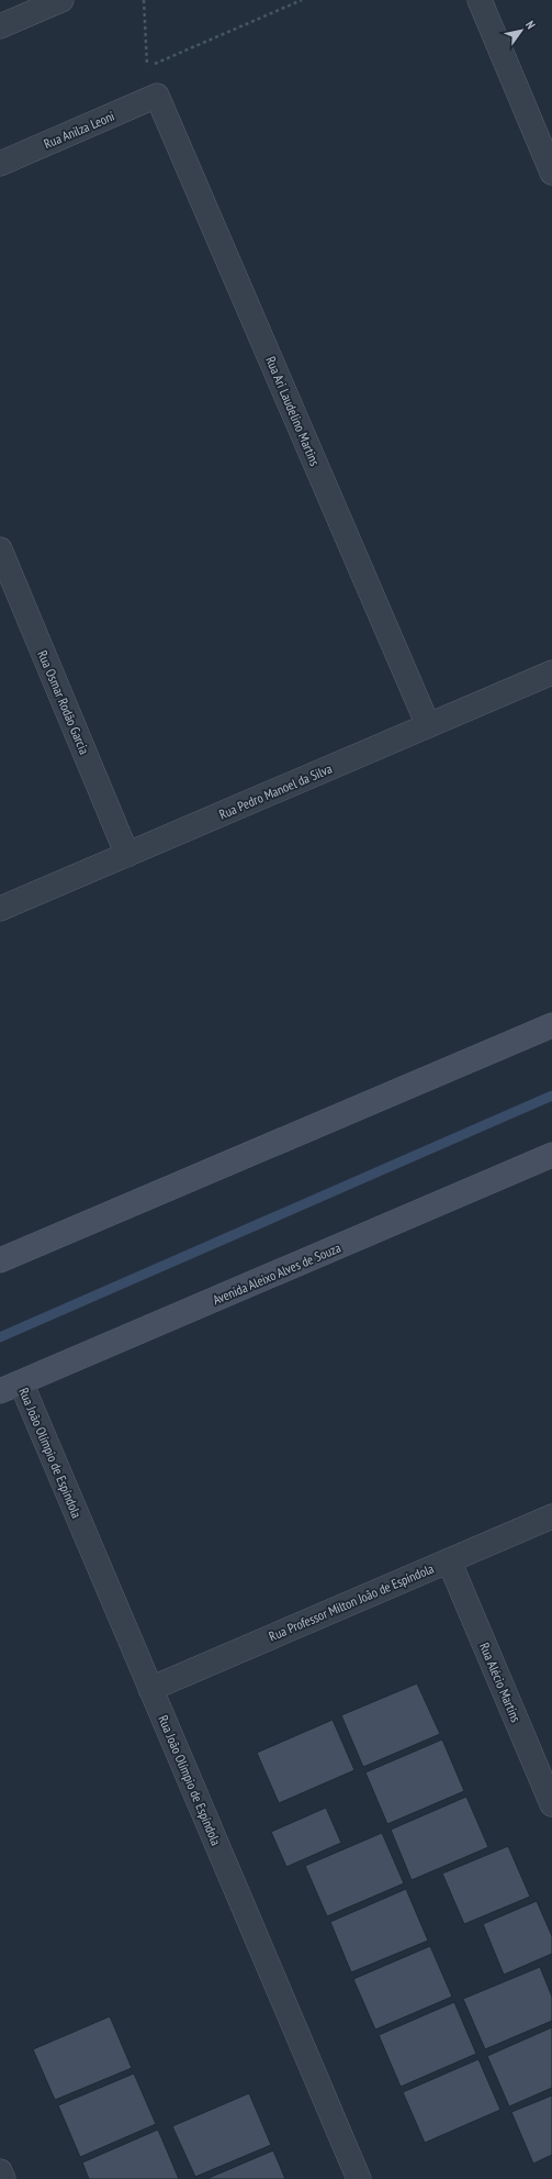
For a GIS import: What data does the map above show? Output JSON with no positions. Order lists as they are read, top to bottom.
{
  "streets": {
    "street": [
      "Rua Anilza Leoni",
      "Rua Ari Laudelino Martins",
      "Rua Osmar Rodão Garcia",
      "Rua Pedro Manoel da Silva",
      "Avenida Aleixo Alves de Souza",
      "Rua João Olímpio de Espíndola",
      "Rua Professor Milton João de Espíndola",
      "Rua Alécio Martins"
    ]
  },
  "crossings": [
    ["Rua Anilza Leoni", "Rua Ari Laudelino Martins"],
    ["Rua Ari Laudelino Martins", "Rua Pedro Manoel da Silva"],
    ["Rua Osmar Rodão Garcia", "Rua Pedro Manoel da Silva"],
    ["Avenida Aleixo Alves de Souza", "Rua João Olímpio de Espíndola"],
    ["Rua João Olímpio de Espíndola", "Rua Professor Milton João de Espíndola"],
    ["Rua Professor Milton João de Espíndola", "Rua Alécio Martins"]
  ],
  "north": "top right"
}
